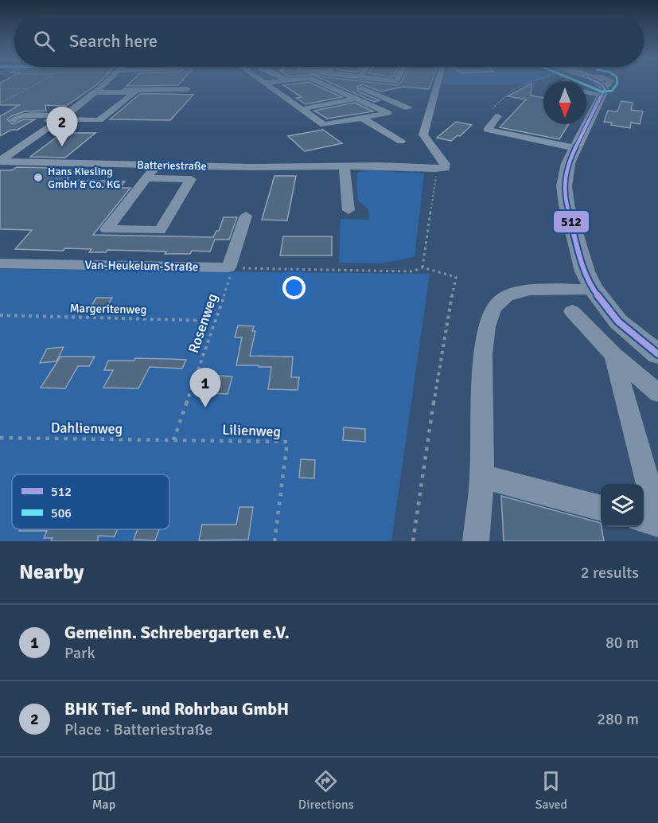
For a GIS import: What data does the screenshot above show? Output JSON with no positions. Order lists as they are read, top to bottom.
{
  "streets": {
    "street": ["Batteriestraße", "Van-Heukelum-Straße"],
    "path": [
      "Margeritenweg",
      "Rosenweg",
      "Dahlienweg",
      "Lilienweg"
    ]
  },
  "crossings": [
    ["Van-Heukelum-Straße", "Rosenweg"],
    ["Margeritenweg", "Rosenweg"],
    ["Rosenweg", "Dahlienweg"],
    ["Rosenweg", "Lilienweg"],
    ["Dahlienweg", "Lilienweg"]
  ],
  "places": ["Hans Kiesling GmbH & Co. KG"],
  "lines": ["transit line 512", "transit line 506"],
  "legend": ["512", "506"],
  "north": "bottom",
  "page": {
    "search": "Search here",
    "pins": ["2", "1"],
    "heading": ["Nearby", "2 results"],
    "list": [
      {
        "mark": "1",
        "name": "Gemeinn. Schrebergarten e.V.",
        "note": "Park",
        "value": "80 m"
      },
      {
        "mark": "2",
        "name": "BHK Tief- und Rohrbau GmbH",
        "note": "Place · Batteriestraße",
        "value": "280 m"
      }
    ],
    "nav": ["Map", "Directions", "Saved"]
  }
}
